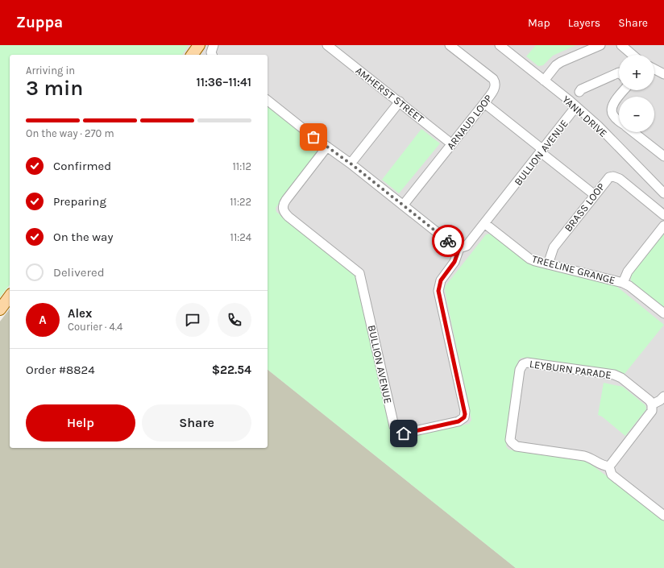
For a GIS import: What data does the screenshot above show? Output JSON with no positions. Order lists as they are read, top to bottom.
{
  "streets": {
    "street": [
      "AMHERST STREET",
      "YANN DRIVE",
      "ARNAUD LOOP",
      "BULLION AVENUE",
      "BRASS LOOP",
      "TREELINE GRANGE",
      "LEYBURN PARADE"
    ]
  },
  "crossings": [
    ["AMHERST STREET", "ARNAUD LOOP"],
    ["YANN DRIVE", "BULLION AVENUE"],
    ["BULLION AVENUE", "TREELINE GRANGE"],
    ["BRASS LOOP", "TREELINE GRANGE"]
  ],
  "page": {
    "header": "Zuppa",
    "nav": ["Map", "Layers", "Share"],
    "map_buttons": ["+", "−"],
    "heading": ["3 min", "Arriving in", "11:36–11:41"],
    "panel": [
      "Alex",
      "Courier · 4.4",
      "Order #8824",
      "$22.54"
    ],
    "bar": "On the way · 270 m",
    "list": [
      ["Confirmed", "11:12"],
      ["Preparing", "11:22"],
      ["On the way", "11:24"],
      "Delivered"
    ],
    "round": "A",
    "buttons": ["Help", "Share"]
  }
}
